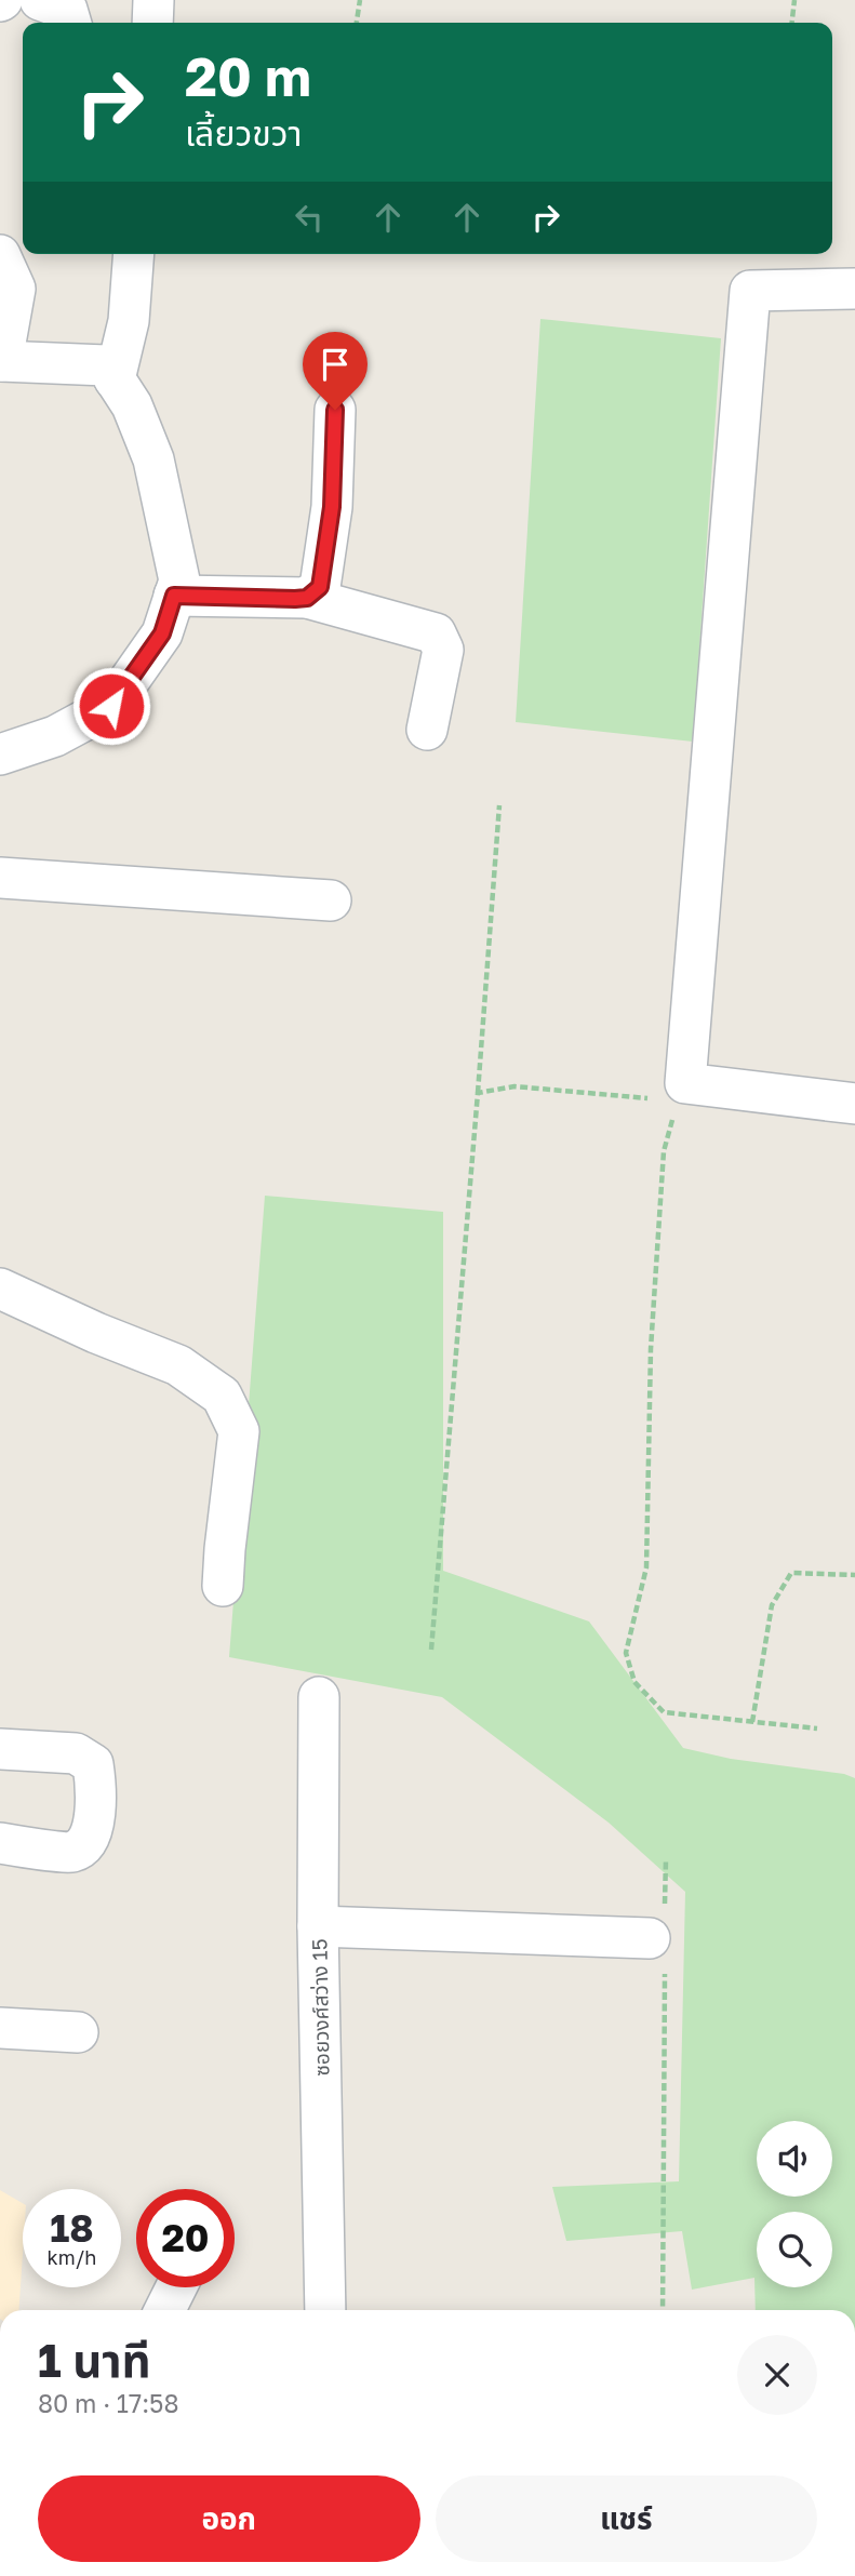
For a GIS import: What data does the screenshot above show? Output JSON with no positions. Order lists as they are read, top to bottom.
{
  "streets": {
    "street": ["ซอยวงศ์สว่าง 15"]
  },
  "page": {
    "turn": ["20 m", "เลี้ยวขวา"],
    "speed": "18 km/h",
    "limit": "20",
    "heading": ["1 นาที", "80 m · 17:58"],
    "buttons": ["ออก", "แชร์"]
  }
}
